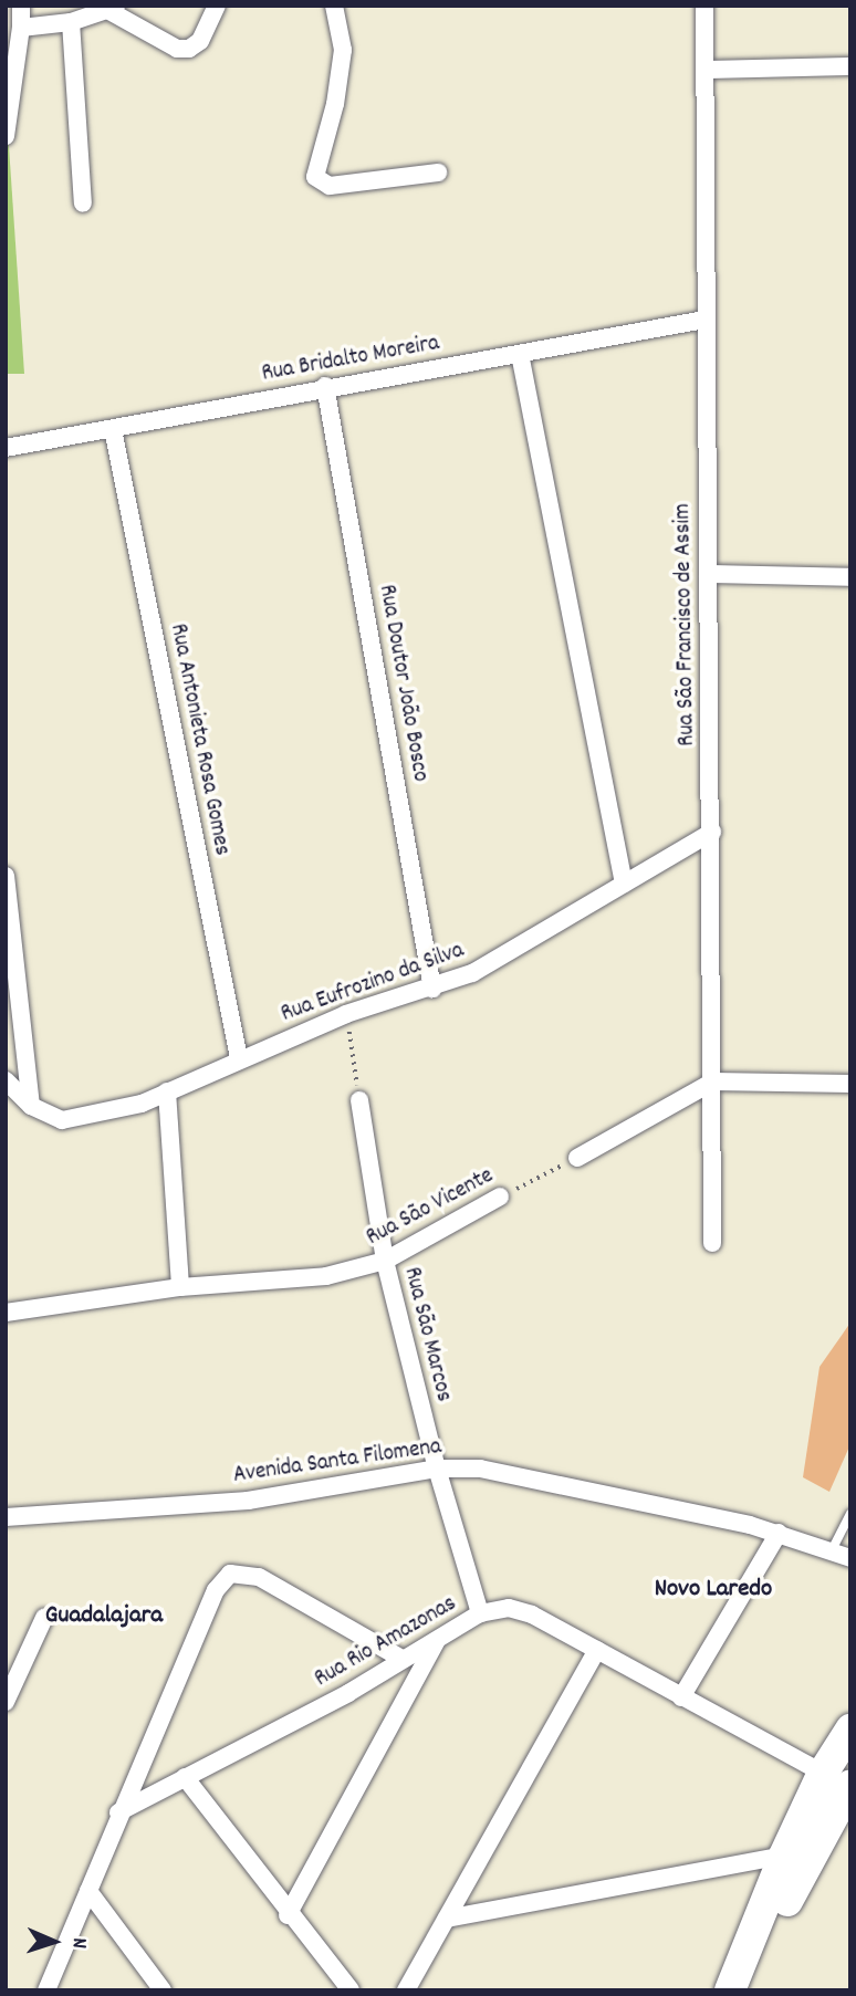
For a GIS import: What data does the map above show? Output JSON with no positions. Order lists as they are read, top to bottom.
{
  "streets": {
    "street": [
      "Rua Bridalto Moreira",
      "Rua São Francisco de Assim",
      "Rua Doutor João Bosco",
      "Rua Antonieta Rosa Gomes",
      "Rua Eufrozino da Silva",
      "Rua São Vicente",
      "Rua São Marcos",
      "Avenida Santa Filomena",
      "Rua Rio Amazonas"
    ]
  },
  "crossings": [
    ["Rua Bridalto Moreira", "Rua São Francisco de Assim"],
    ["Rua Bridalto Moreira", "Rua Doutor João Bosco"],
    ["Rua Bridalto Moreira", "Rua Antonieta Rosa Gomes"],
    ["Rua São Francisco de Assim", "Rua Eufrozino da Silva"],
    ["Rua Doutor João Bosco", "Rua Eufrozino da Silva"],
    ["Rua Antonieta Rosa Gomes", "Rua Eufrozino da Silva"],
    ["Rua São Vicente", "Rua São Marcos"],
    ["Rua São Marcos", "Avenida Santa Filomena"],
    ["Rua São Marcos", "Rua Rio Amazonas"]
  ],
  "districts": ["Novo Laredo", "Guadalajara"],
  "north": "right"
}
